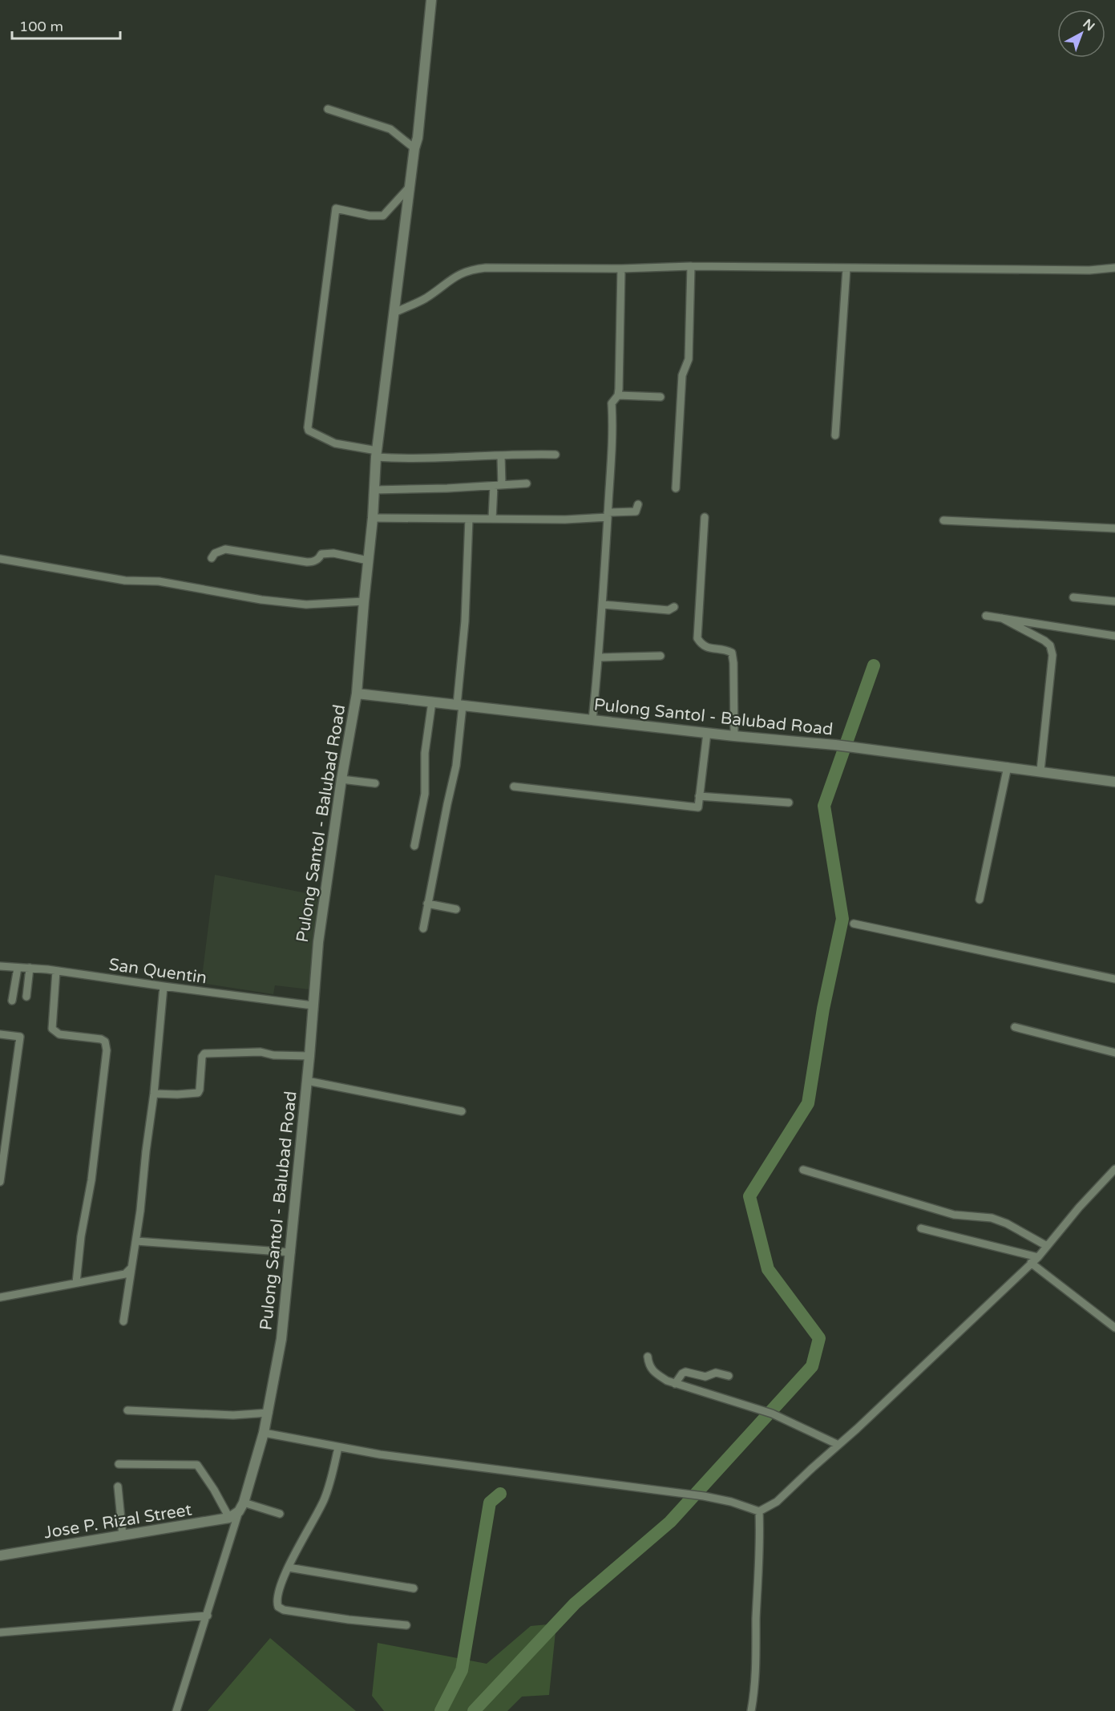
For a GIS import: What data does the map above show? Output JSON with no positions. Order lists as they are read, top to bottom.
{
  "streets": {
    "street": ["Pulong Santol - Balubad Road", "San Quentin", "Jose P. Rizal Street"]
  },
  "crossings": [
    ["Pulong Santol - Balubad Road", "San Quentin"],
    ["Pulong Santol - Balubad Road", "Jose P. Rizal Street"]
  ],
  "scale_bar": "100 m",
  "north": "top right"
}
